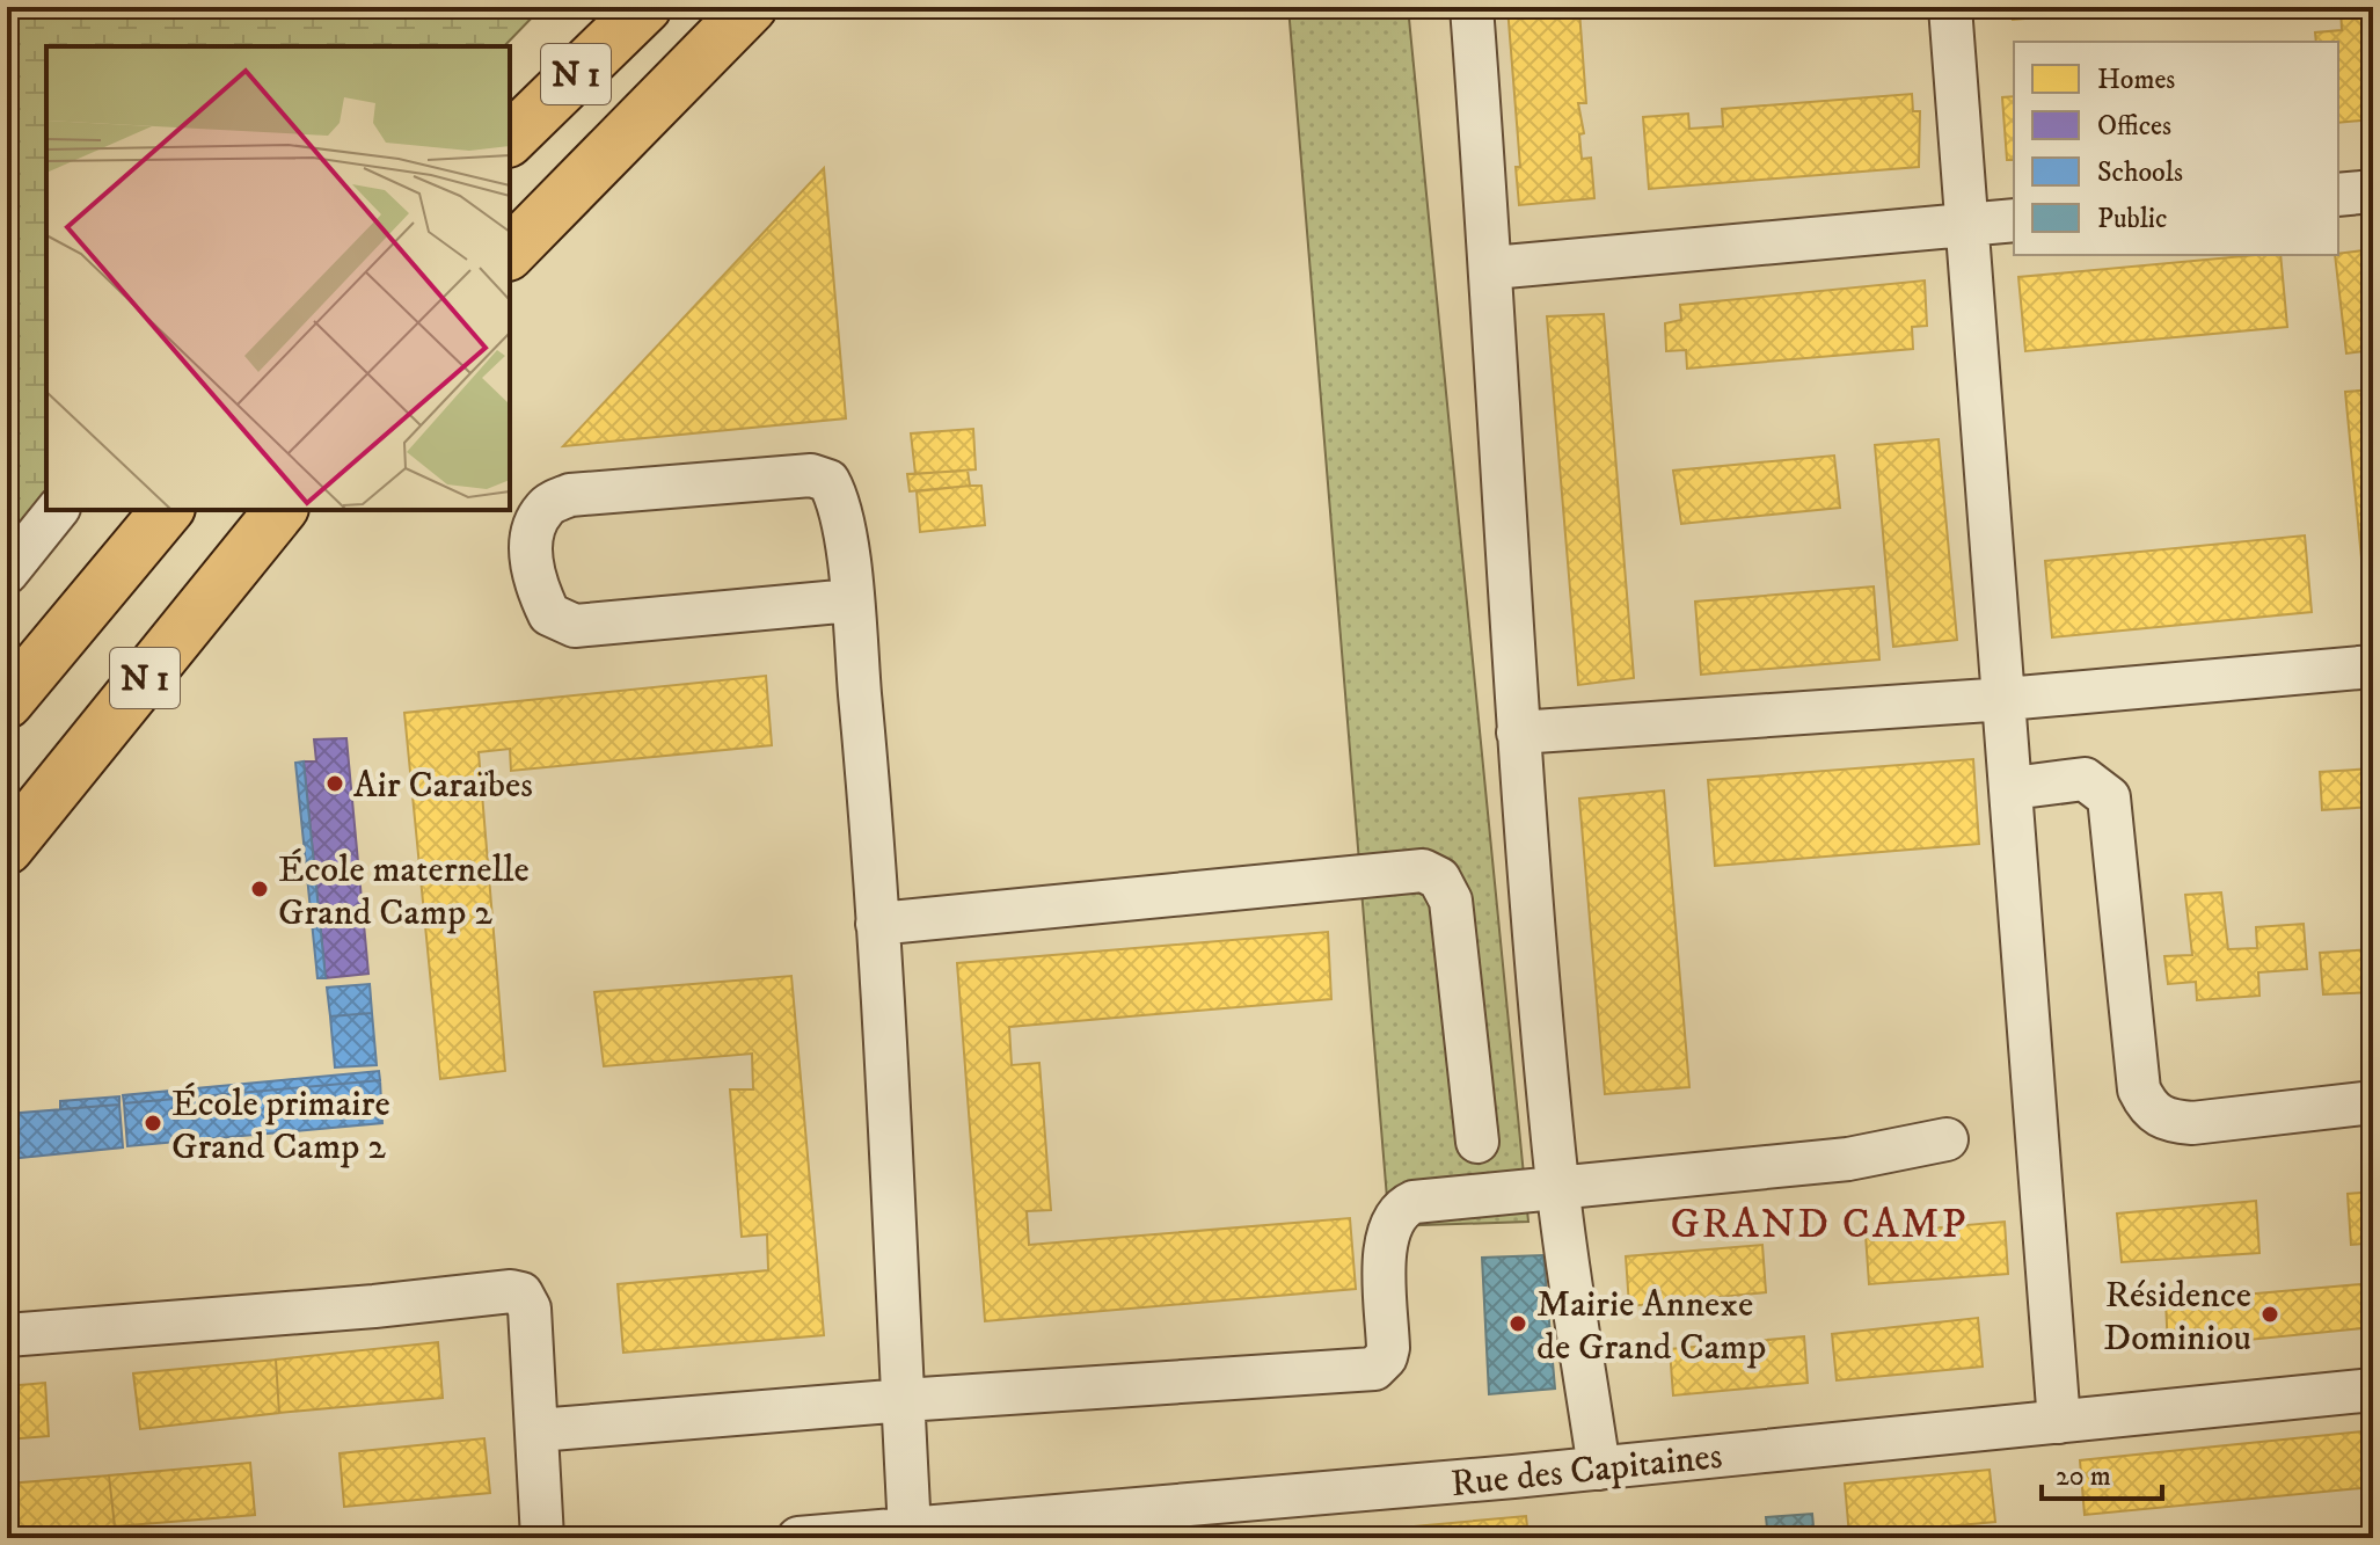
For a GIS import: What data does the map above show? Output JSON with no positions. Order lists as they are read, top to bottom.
{
  "streets": {
    "highway": ["N 1"],
    "street": ["Rue des Capitaines"]
  },
  "districts": ["GRAND CAMP"],
  "places": [
    "Air Caraïbes",
    "École maternelle Grand Camp 2",
    "École primaire Grand Camp 2",
    "Résidence Dominiou",
    "Mairie Annexe de Grand Camp"
  ],
  "legend": [
    "Homes",
    "Offices",
    "Schools",
    "Public"
  ],
  "scale_bar": "20 m"
}
